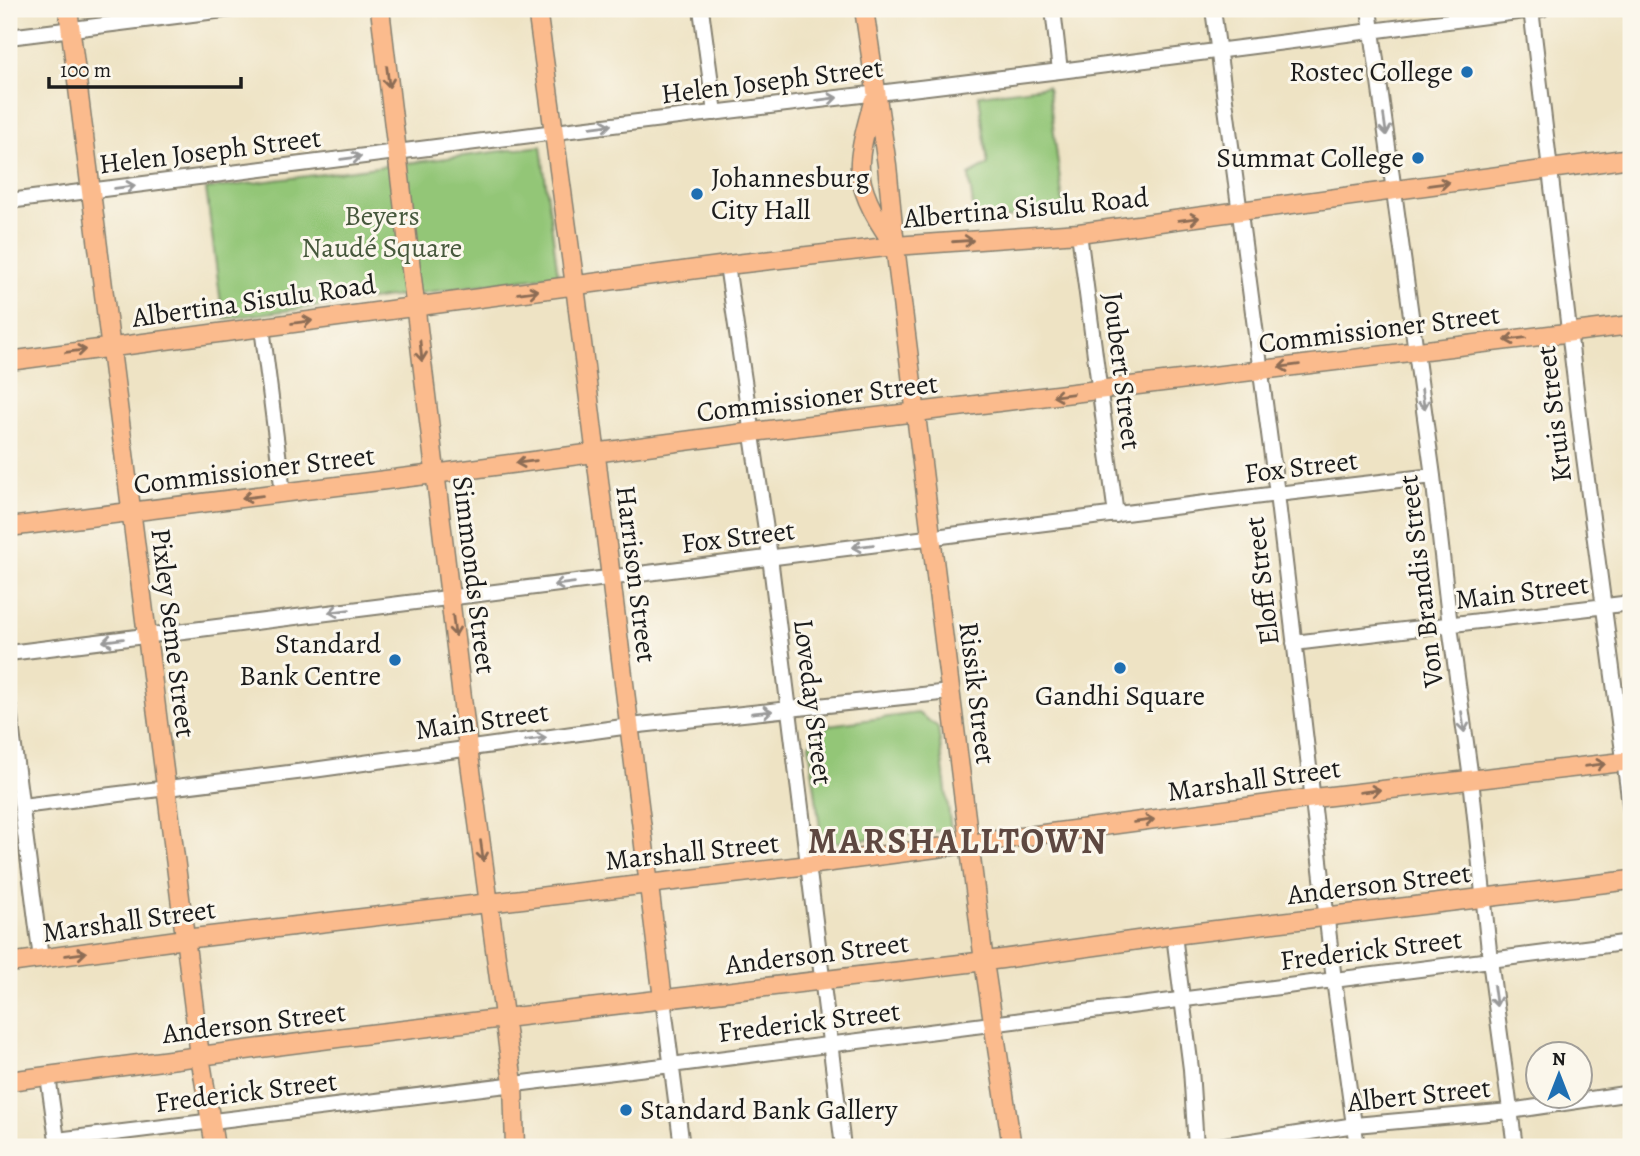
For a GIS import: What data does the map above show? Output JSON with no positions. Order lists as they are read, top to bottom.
{
  "streets": {
    "main road": [
      "Albertina Sisulu Road",
      "Commissioner Street",
      "Harrison Street",
      "Simmonds Street",
      "Pixley Seme Street",
      "Rissik Street",
      "Marshall Street",
      "Anderson Street"
    ],
    "street": [
      "Helen Joseph Street",
      "Joubert Street",
      "Kruis Street",
      "Fox Street",
      "Eloff Street",
      "Von Brandis Street",
      "Main Street",
      "Loveday Street",
      "Frederick Street",
      "Albert Street"
    ]
  },
  "crossings": [
    ["Helen Joseph Street", "Kruis Street"],
    ["Helen Joseph Street", "Harrison Street"],
    ["Helen Joseph Street", "Simmonds Street"],
    ["Helen Joseph Street", "Eloff Street"],
    ["Helen Joseph Street", "Von Brandis Street"],
    ["Helen Joseph Street", "Pixley Seme Street"],
    ["Helen Joseph Street", "Rissik Street"],
    ["Albertina Sisulu Road", "Joubert Street"],
    ["Albertina Sisulu Road", "Kruis Street"],
    ["Albertina Sisulu Road", "Harrison Street"],
    ["Albertina Sisulu Road", "Simmonds Street"],
    ["Albertina Sisulu Road", "Eloff Street"],
    ["Albertina Sisulu Road", "Von Brandis Street"],
    ["Albertina Sisulu Road", "Pixley Seme Street"],
    ["Albertina Sisulu Road", "Rissik Street"],
    ["Albertina Sisulu Road", "Loveday Street"],
    ["Commissioner Street", "Joubert Street"],
    ["Commissioner Street", "Kruis Street"],
    ["Commissioner Street", "Harrison Street"],
    ["Commissioner Street", "Simmonds Street"],
    ["Commissioner Street", "Eloff Street"],
    ["Commissioner Street", "Von Brandis Street"],
    ["Commissioner Street", "Pixley Seme Street"],
    ["Commissioner Street", "Rissik Street"],
    ["Commissioner Street", "Loveday Street"],
    ["Joubert Street", "Fox Street"],
    ["Kruis Street", "Main Street"],
    ["Kruis Street", "Marshall Street"],
    ["Fox Street", "Harrison Street"],
    ["Fox Street", "Simmonds Street"],
    ["Fox Street", "Eloff Street"],
    ["Fox Street", "Von Brandis Street"],
    ["Fox Street", "Pixley Seme Street"],
    ["Fox Street", "Rissik Street"],
    ["Fox Street", "Loveday Street"],
    ["Harrison Street", "Main Street"],
    ["Harrison Street", "Marshall Street"],
    ["Harrison Street", "Anderson Street"],
    ["Harrison Street", "Frederick Street"],
    ["Simmonds Street", "Main Street"],
    ["Simmonds Street", "Marshall Street"],
    ["Simmonds Street", "Anderson Street"],
    ["Simmonds Street", "Frederick Street"],
    ["Eloff Street", "Main Street"],
    ["Eloff Street", "Marshall Street"],
    ["Eloff Street", "Anderson Street"],
    ["Eloff Street", "Frederick Street"],
    ["Eloff Street", "Albert Street"],
    ["Von Brandis Street", "Main Street"],
    ["Von Brandis Street", "Marshall Street"],
    ["Von Brandis Street", "Anderson Street"],
    ["Von Brandis Street", "Frederick Street"],
    ["Von Brandis Street", "Albert Street"],
    ["Main Street", "Pixley Seme Street"],
    ["Main Street", "Rissik Street"],
    ["Main Street", "Loveday Street"],
    ["Pixley Seme Street", "Marshall Street"],
    ["Pixley Seme Street", "Anderson Street"],
    ["Pixley Seme Street", "Frederick Street"],
    ["Rissik Street", "Marshall Street"],
    ["Rissik Street", "Anderson Street"],
    ["Rissik Street", "Frederick Street"],
    ["Loveday Street", "Marshall Street"],
    ["Loveday Street", "Anderson Street"],
    ["Loveday Street", "Frederick Street"],
    ["Anderson Street", "Frederick Street"]
  ],
  "one_way": [
    "Helen Joseph Street",
    "Albertina Sisulu Road",
    "Commissioner Street",
    "Fox Street",
    "Simmonds Street",
    "Von Brandis Street",
    "Marshall Street"
  ],
  "districts": ["MARSHALLTOWN"],
  "parks": ["Beyers Naudé Square"],
  "places": [
    "Rostec College",
    "Summat College",
    "Johannesburg City Hall",
    "Standard Bank Centre",
    "Gandhi Square",
    "Standard Bank Gallery"
  ],
  "scale_bar": "100 m",
  "north": "top"
}
